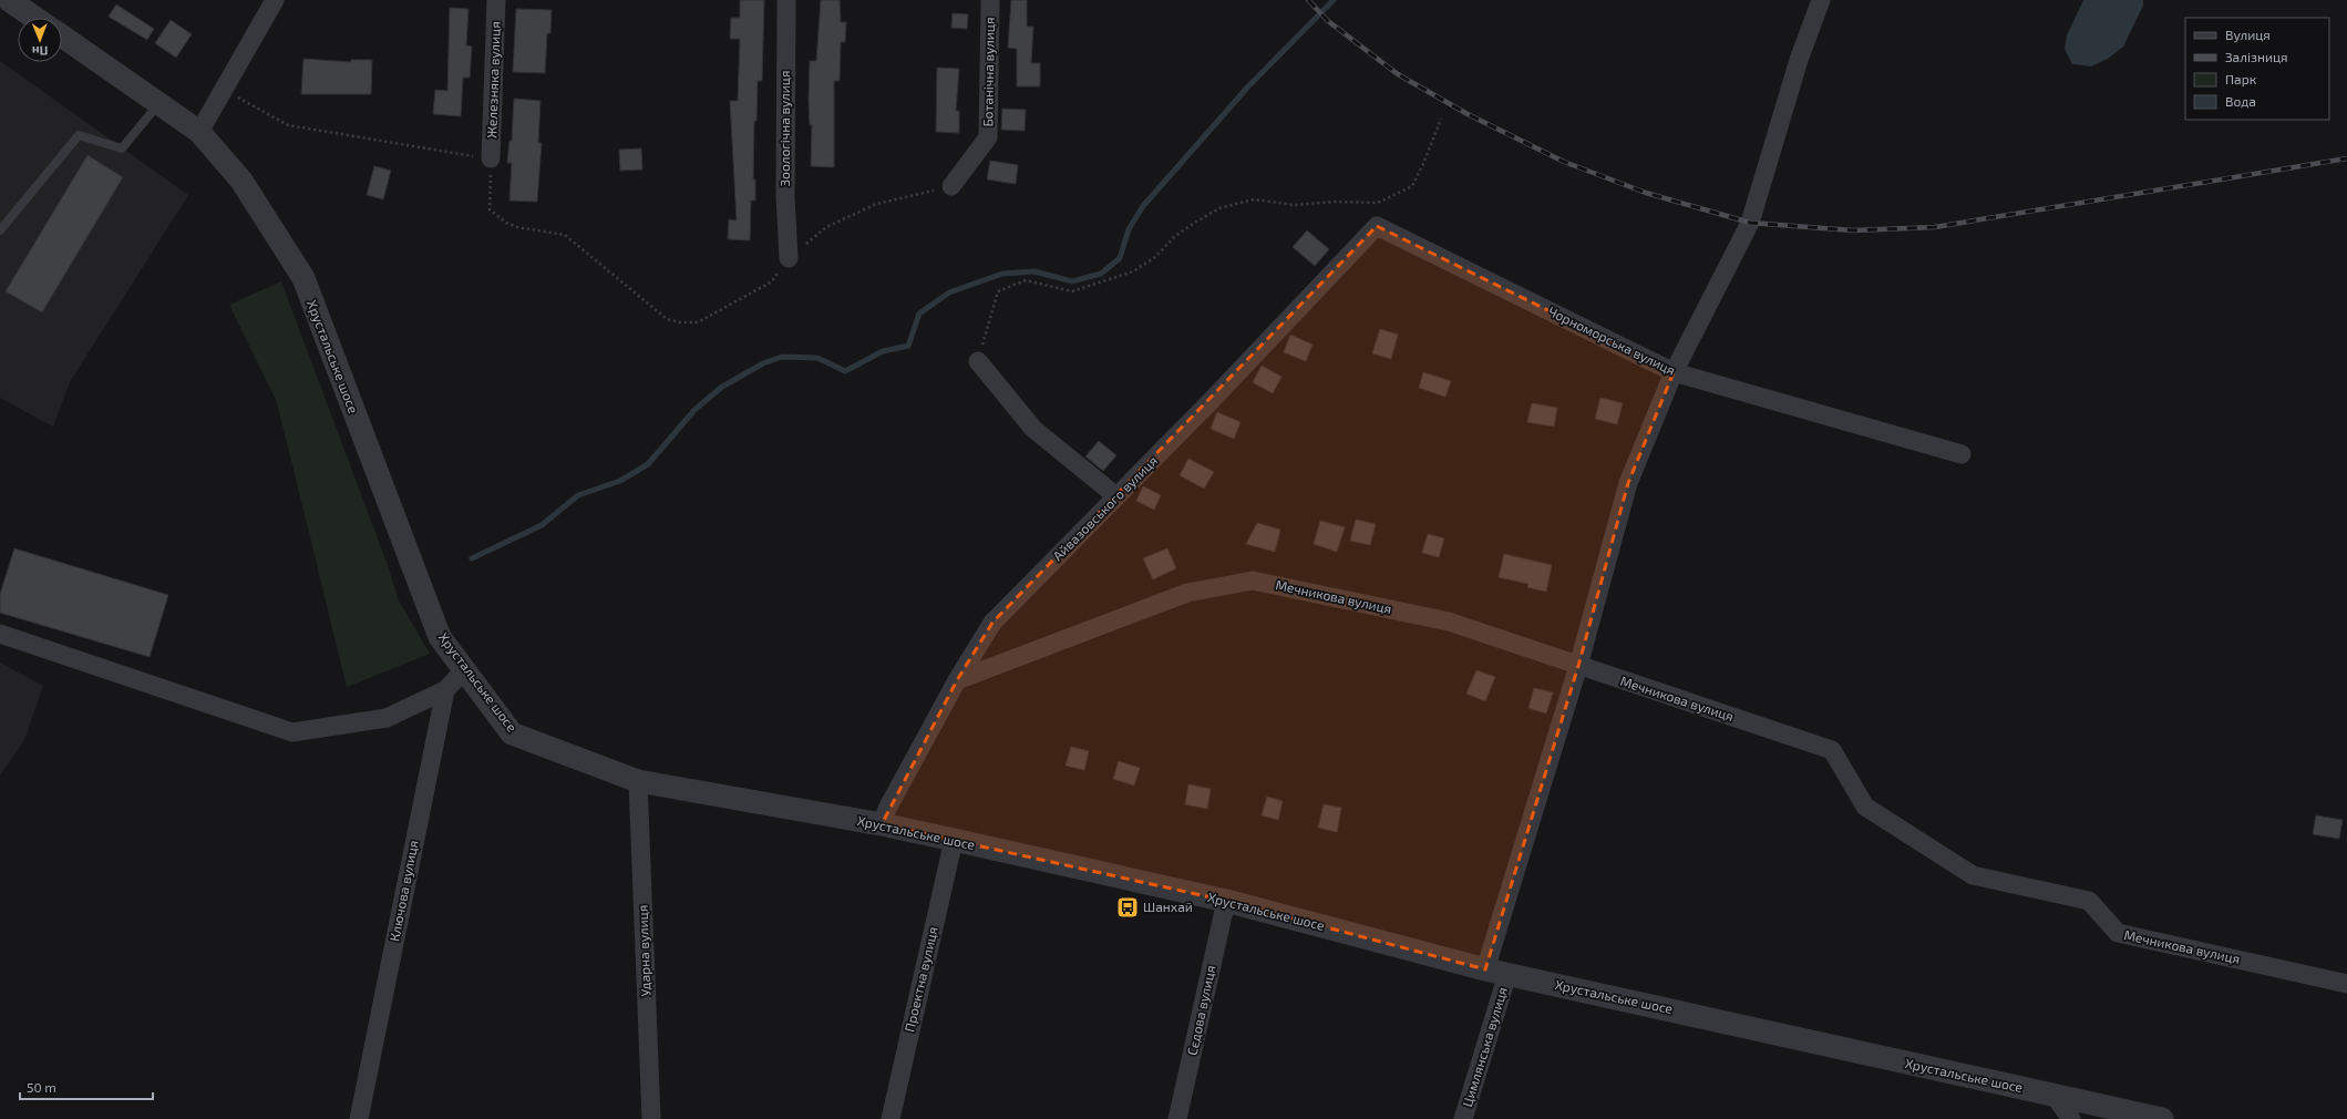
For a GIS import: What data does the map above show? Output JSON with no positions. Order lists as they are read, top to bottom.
{
  "streets": {
    "street": [
      "Ботанічна вулиця",
      "Железняка вулиця",
      "Зоологічна вулиця",
      "Чорноморська вулиця",
      "Хрустальське шосе",
      "Айвазовського вулиця",
      "Мечникова вулиця",
      "Ключова вулиця",
      "Ударна вулиця",
      "Проектна вулиця",
      "Сєдова вулиця",
      "Цимлянська вулиця"
    ]
  },
  "crossings": [
    ["Чорноморська вулиця", "Айвазовського вулиця"],
    ["Чорноморська вулиця", "Цимлянська вулиця"],
    ["Хрустальське шосе", "Айвазовського вулиця"],
    ["Хрустальське шосе", "Ударна вулиця"],
    ["Хрустальське шосе", "Проектна вулиця"],
    ["Хрустальське шосе", "Сєдова вулиця"],
    ["Хрустальське шосе", "Цимлянська вулиця"],
    ["Айвазовського вулиця", "Мечникова вулиця"],
    ["Мечникова вулиця", "Цимлянська вулиця"]
  ],
  "places": {
    "bus stop": ["Шанхай"]
  },
  "legend": [
    "Вулиця",
    "Залізниця",
    "Парк",
    "Вода"
  ],
  "scale_bar": "50 m",
  "north": "bottom"
}
